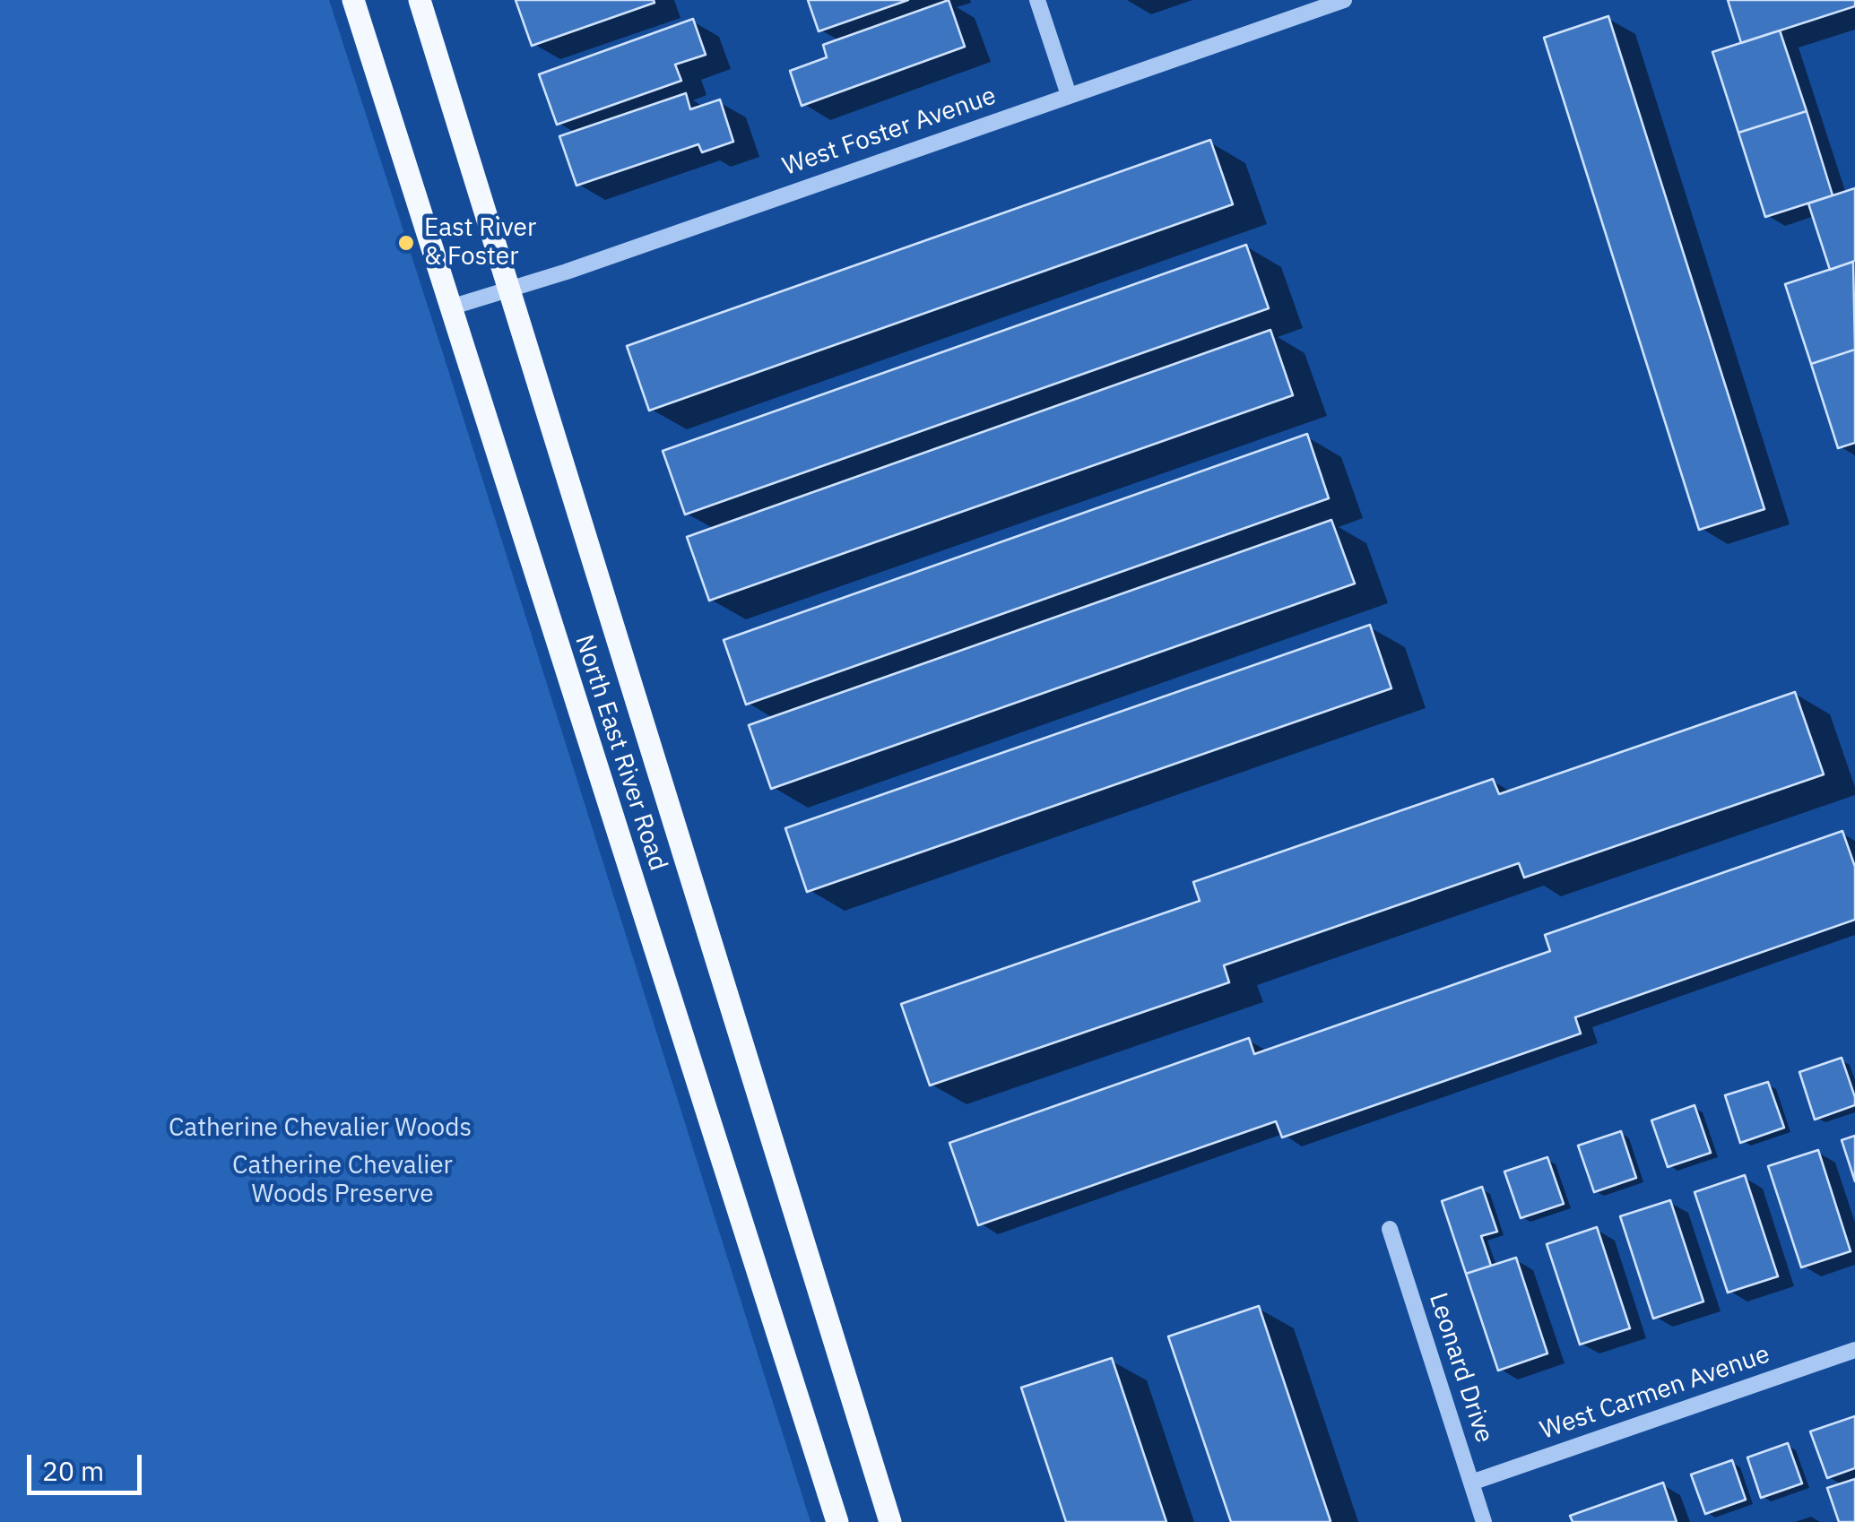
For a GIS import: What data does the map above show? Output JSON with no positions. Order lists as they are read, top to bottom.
{
  "streets": {
    "main road": ["North East River Road"],
    "street": ["West Foster Avenue", "Leonard Drive", "West Carmen Avenue"]
  },
  "crossings": [
    ["West Foster Avenue", "North East River Road"],
    ["Leonard Drive", "West Carmen Avenue"]
  ],
  "parks": ["Catherine Chevalier Woods", "Catherine Chevalier Woods Preserve"],
  "places": ["East River & Foster"],
  "scale_bar": "20 m"
}
